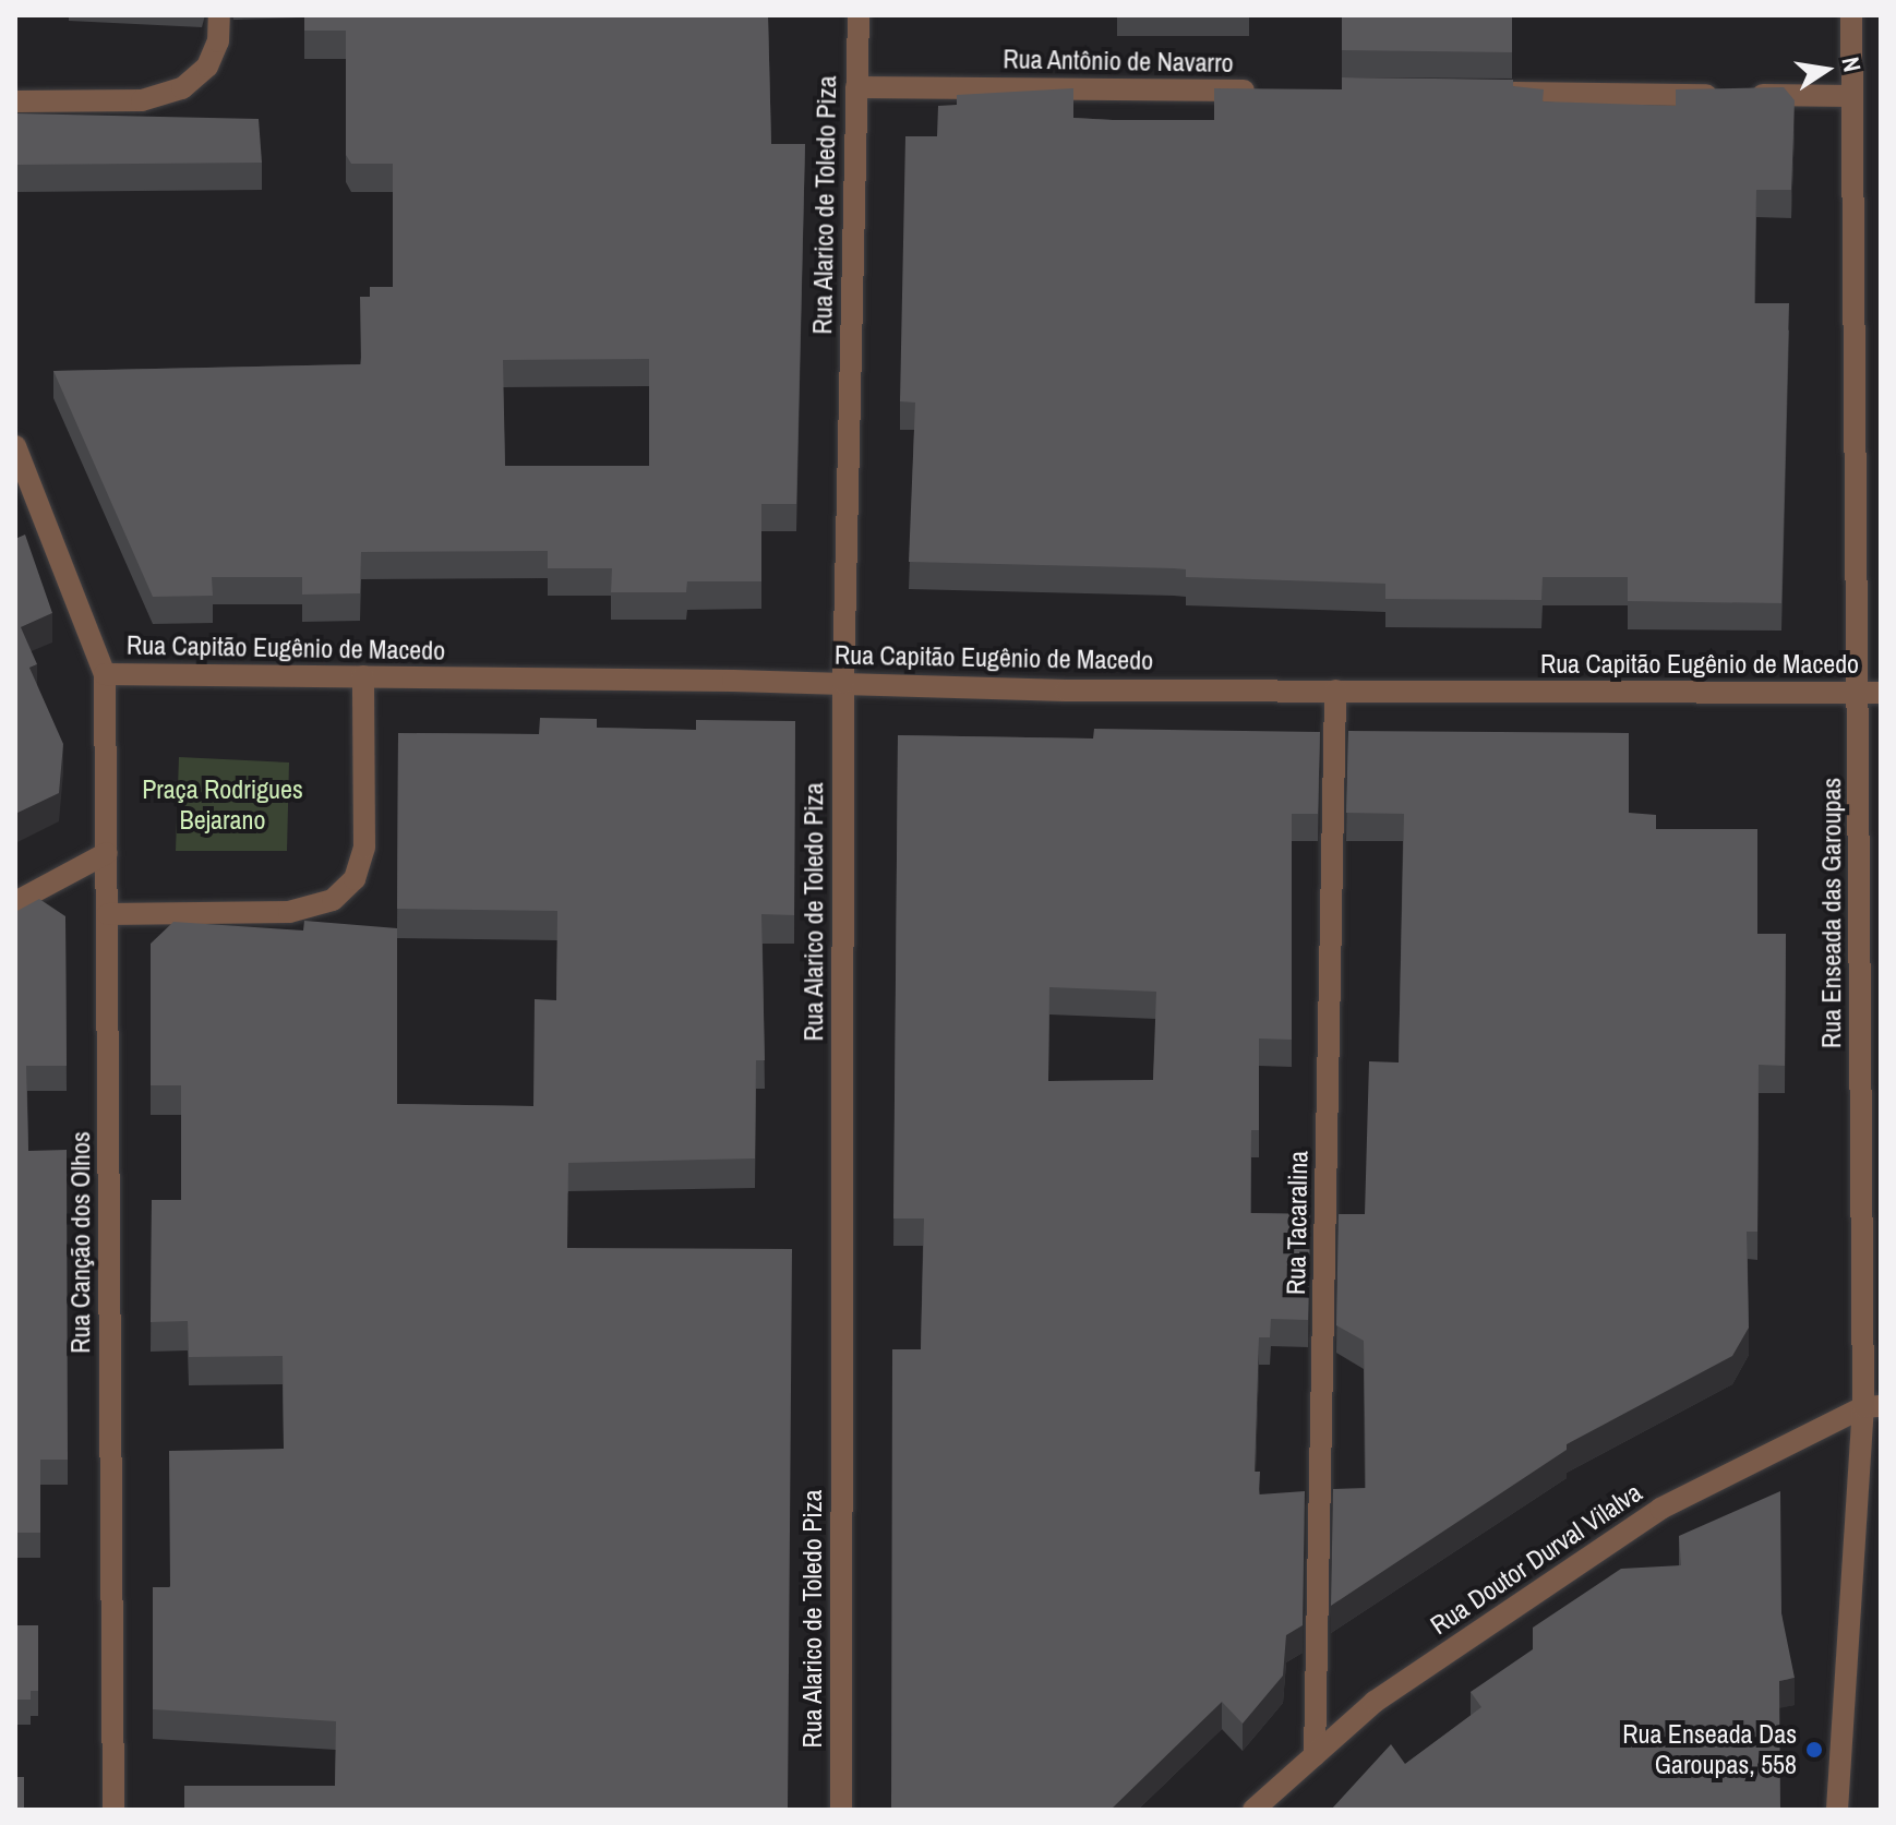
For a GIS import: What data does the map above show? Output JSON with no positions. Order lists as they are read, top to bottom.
{
  "streets": {
    "street": [
      "Rua Antônio de Navarro",
      "Rua Alarico de Toledo Piza",
      "Rua Capitão Eugênio de Macedo",
      "Rua Enseada das Garoupas",
      "Rua Tacaralina",
      "Rua Canção dos Olhos",
      "Rua Doutor Durval Vilalva"
    ]
  },
  "crossings": [
    ["Rua Antônio de Navarro", "Rua Alarico de Toledo Piza"],
    ["Rua Alarico de Toledo Piza", "Rua Capitão Eugênio de Macedo"],
    ["Rua Capitão Eugênio de Macedo", "Rua Enseada das Garoupas"],
    ["Rua Capitão Eugênio de Macedo", "Rua Tacaralina"],
    ["Rua Capitão Eugênio de Macedo", "Rua Canção dos Olhos"],
    ["Rua Enseada das Garoupas", "Rua Doutor Durval Vilalva"],
    ["Rua Tacaralina", "Rua Doutor Durval Vilalva"]
  ],
  "parks": ["Praça Rodrigues Bejarano"],
  "places": ["Rua Enseada Das Garoupas, 558"],
  "north": "right"
}
